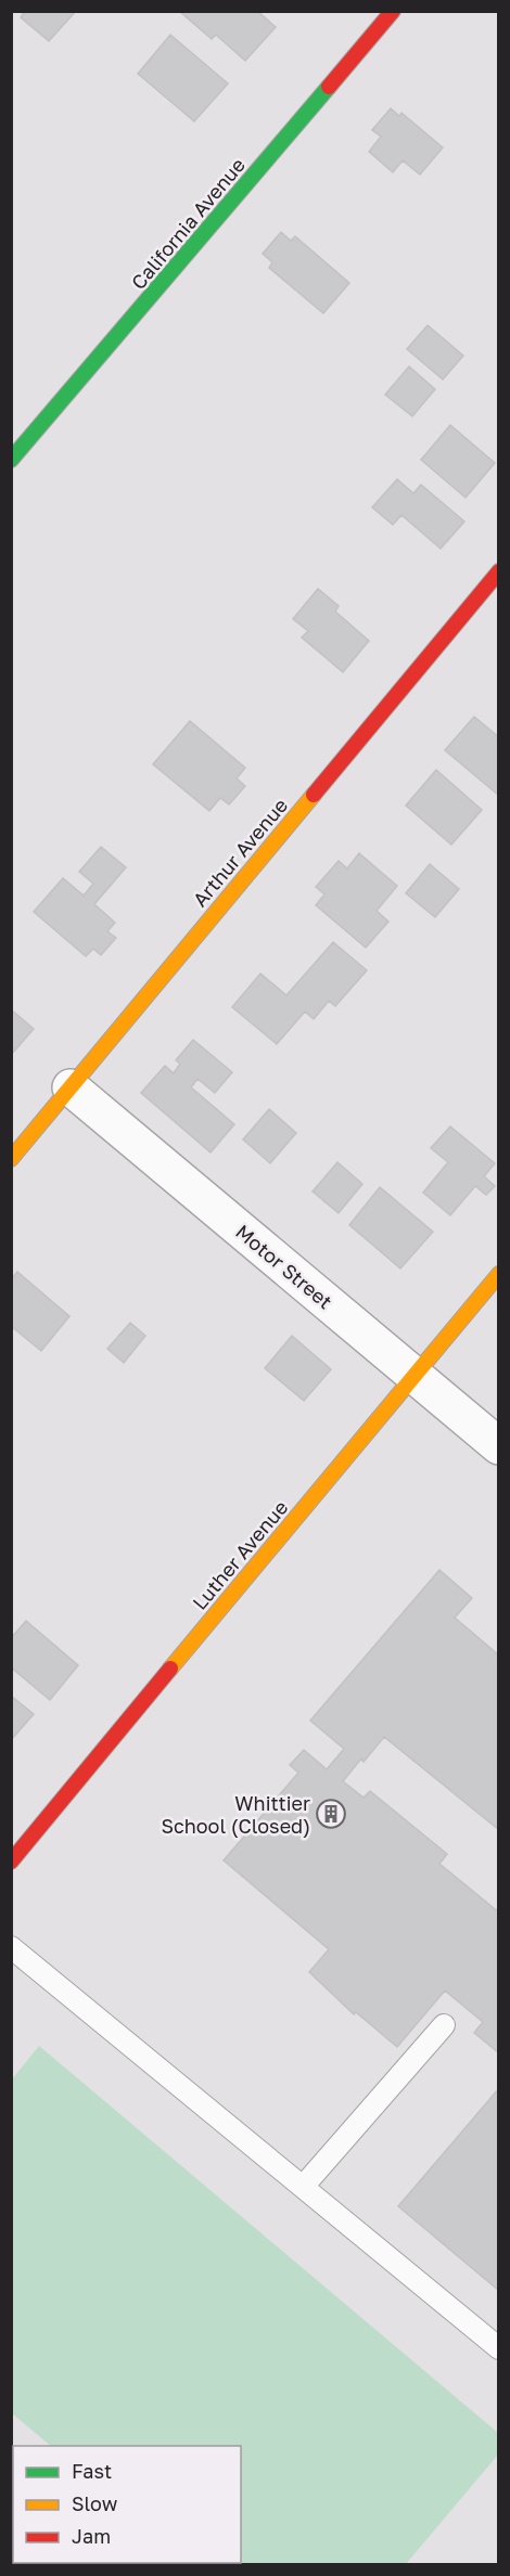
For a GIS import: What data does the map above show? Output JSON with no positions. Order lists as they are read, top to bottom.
{
  "streets": {
    "street": [
      "California Avenue",
      "Arthur Avenue",
      "Motor Street",
      "Luther Avenue"
    ]
  },
  "crossings": [
    ["Arthur Avenue", "Motor Street"],
    ["Motor Street", "Luther Avenue"]
  ],
  "places": {
    "building": ["Whittier School (Closed)"]
  },
  "legend": ["Fast", "Slow", "Jam"]
}
